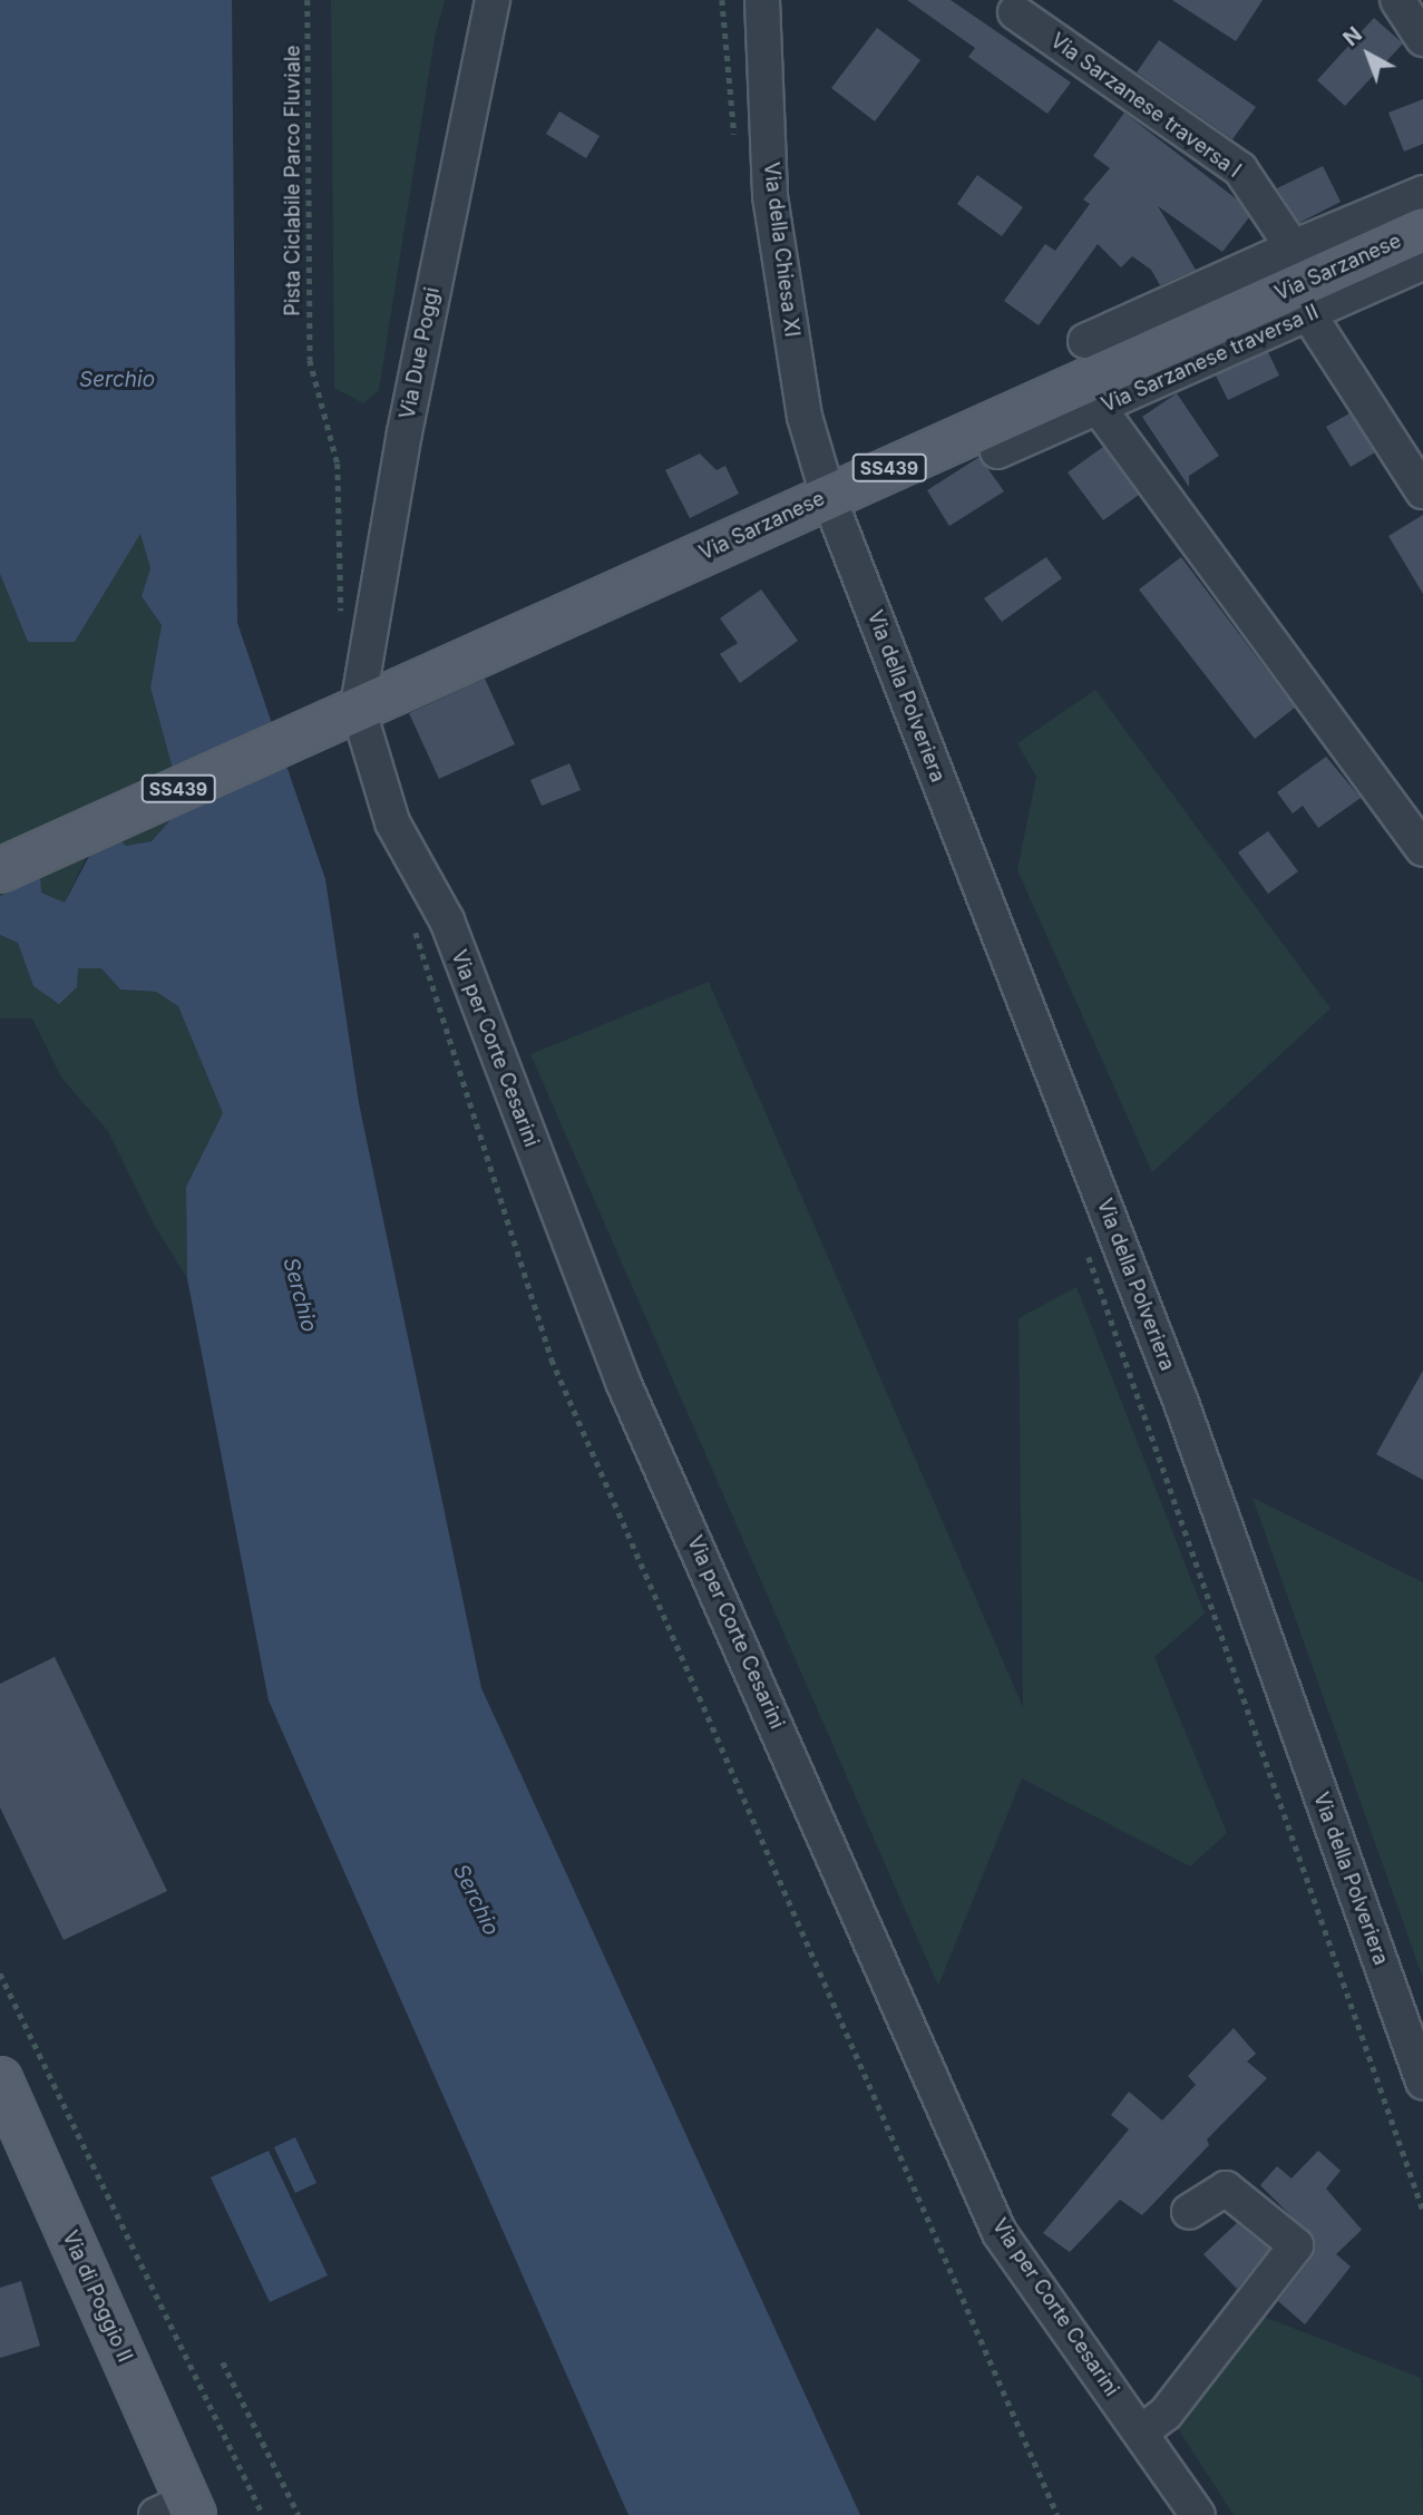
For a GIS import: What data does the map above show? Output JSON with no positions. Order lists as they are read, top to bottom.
{
  "streets": {
    "main road": ["Via Sarzanese", "SS439", "Via di Poggio II"],
    "street": [
      "Via Sarzanese traversa I",
      "Via della Chiesa XI",
      "Via Due Poggi",
      "Via Sarzanese traversa II",
      "Via della Polveriera",
      "Via per Corte Cesarini"
    ],
    "path": ["Pista Ciclabile Parco Fluviale"]
  },
  "crossings": [
    ["Via della Chiesa XI", "Via Sarzanese"],
    ["Via della Chiesa XI", "Via della Polveriera"],
    ["Via Sarzanese", "Via Due Poggi"],
    ["Via Sarzanese", "SS439"],
    ["Via Sarzanese", "Via della Polveriera"],
    ["Via Sarzanese", "Via per Corte Cesarini"],
    ["Via Due Poggi", "SS439"],
    ["Via Due Poggi", "Via per Corte Cesarini"],
    ["SS439", "Via per Corte Cesarini"]
  ],
  "water": ["Serchio"],
  "north": "top left"
}
